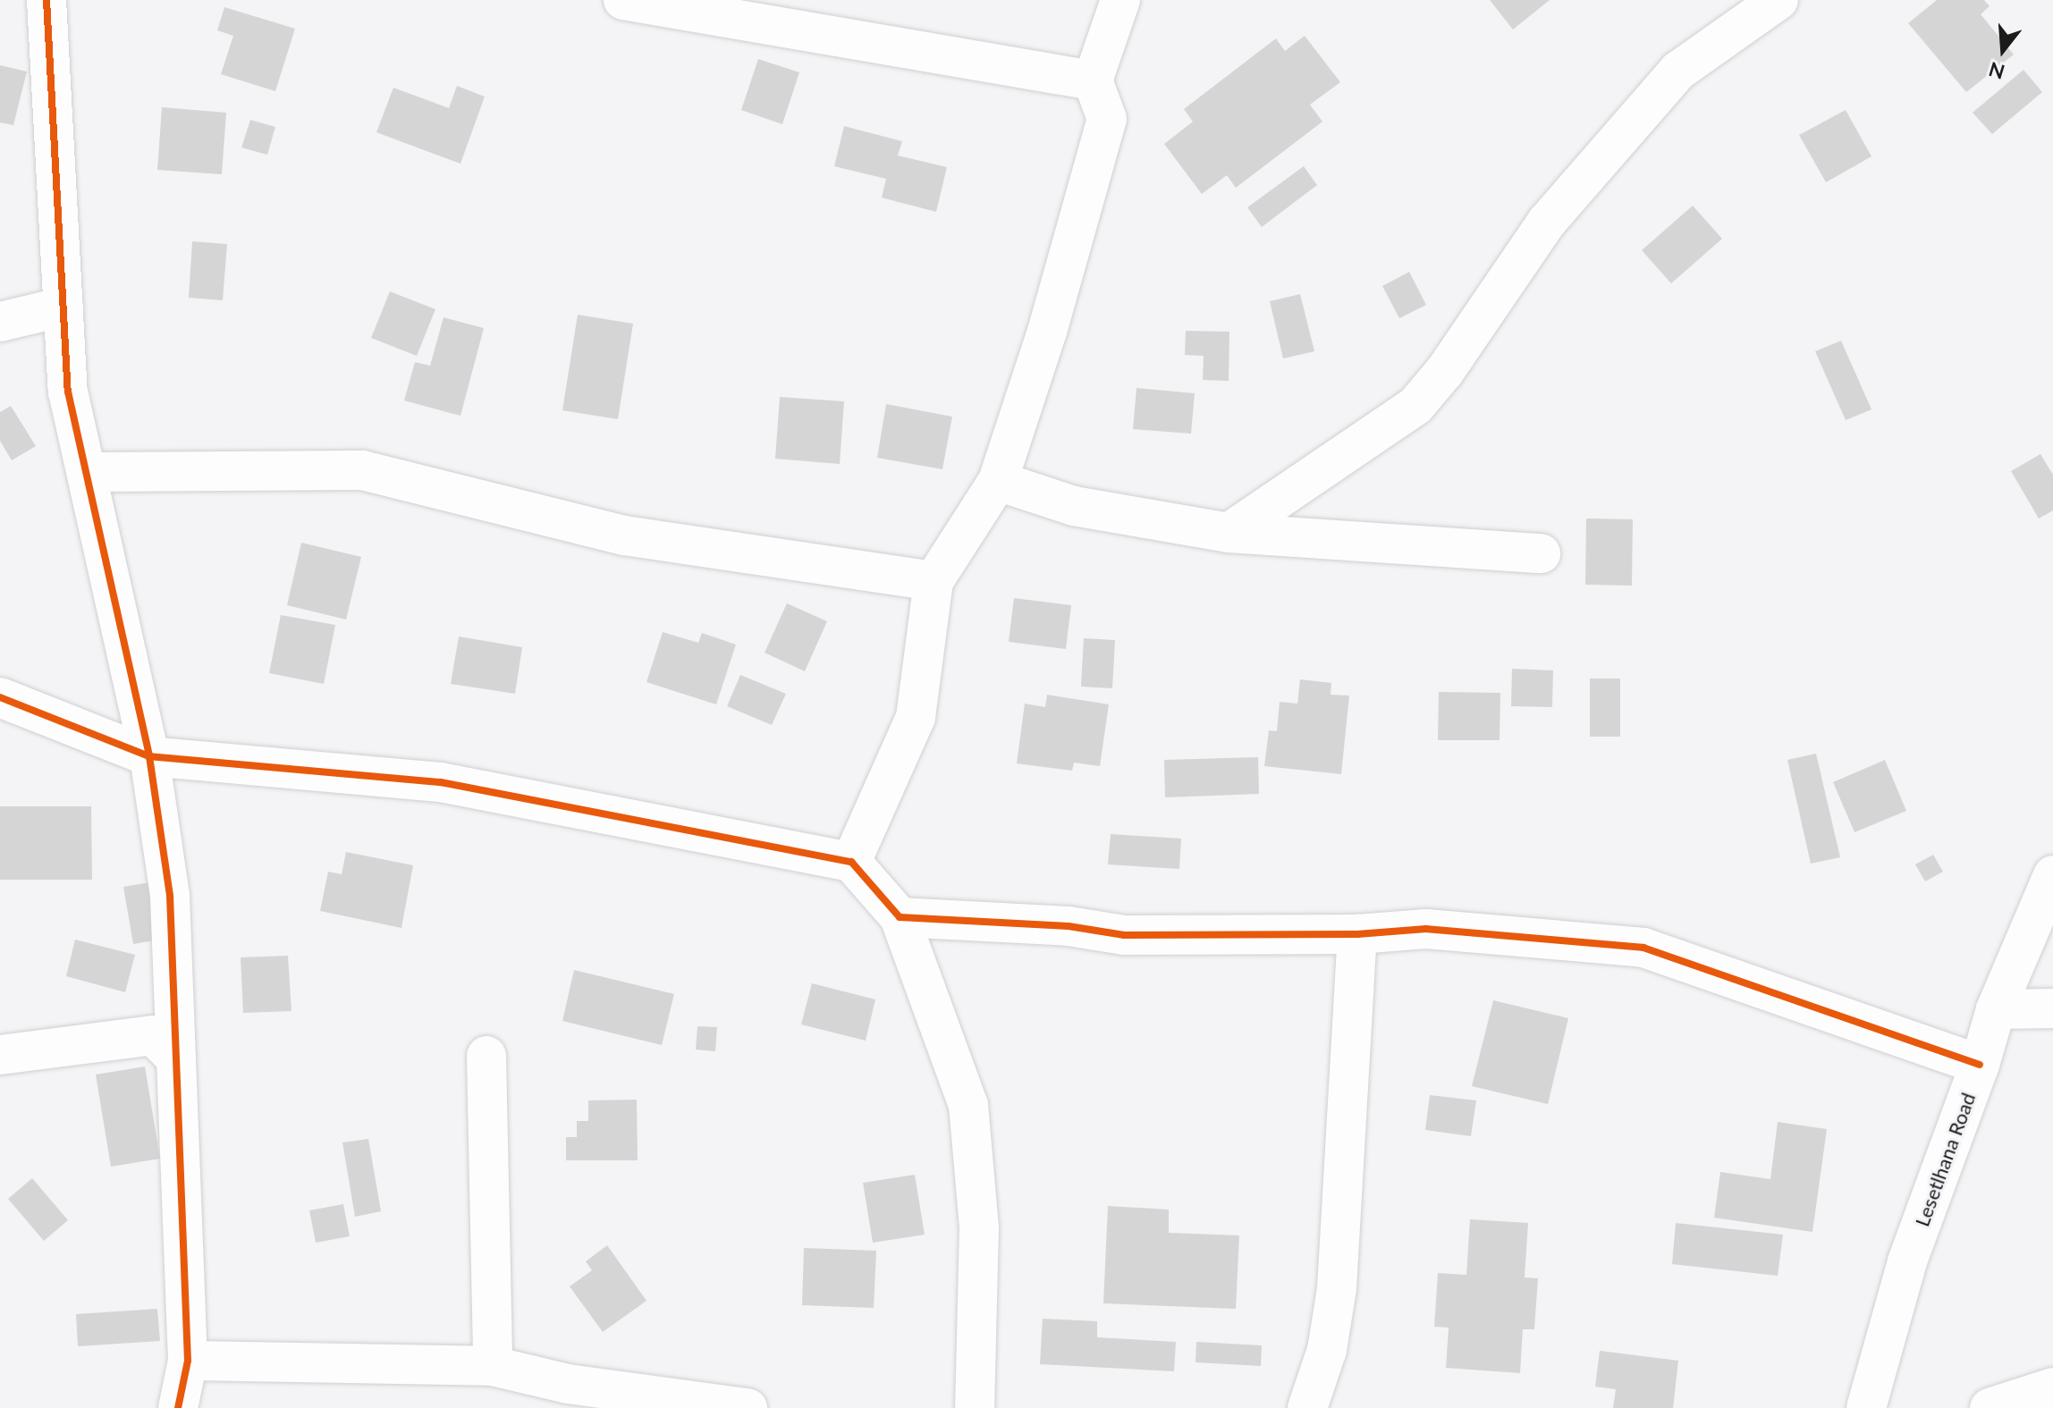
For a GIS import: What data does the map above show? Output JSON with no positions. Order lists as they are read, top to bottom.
{
  "streets": {
    "street": ["Lesetlhana Road"]
  },
  "north": "bottom"
}
